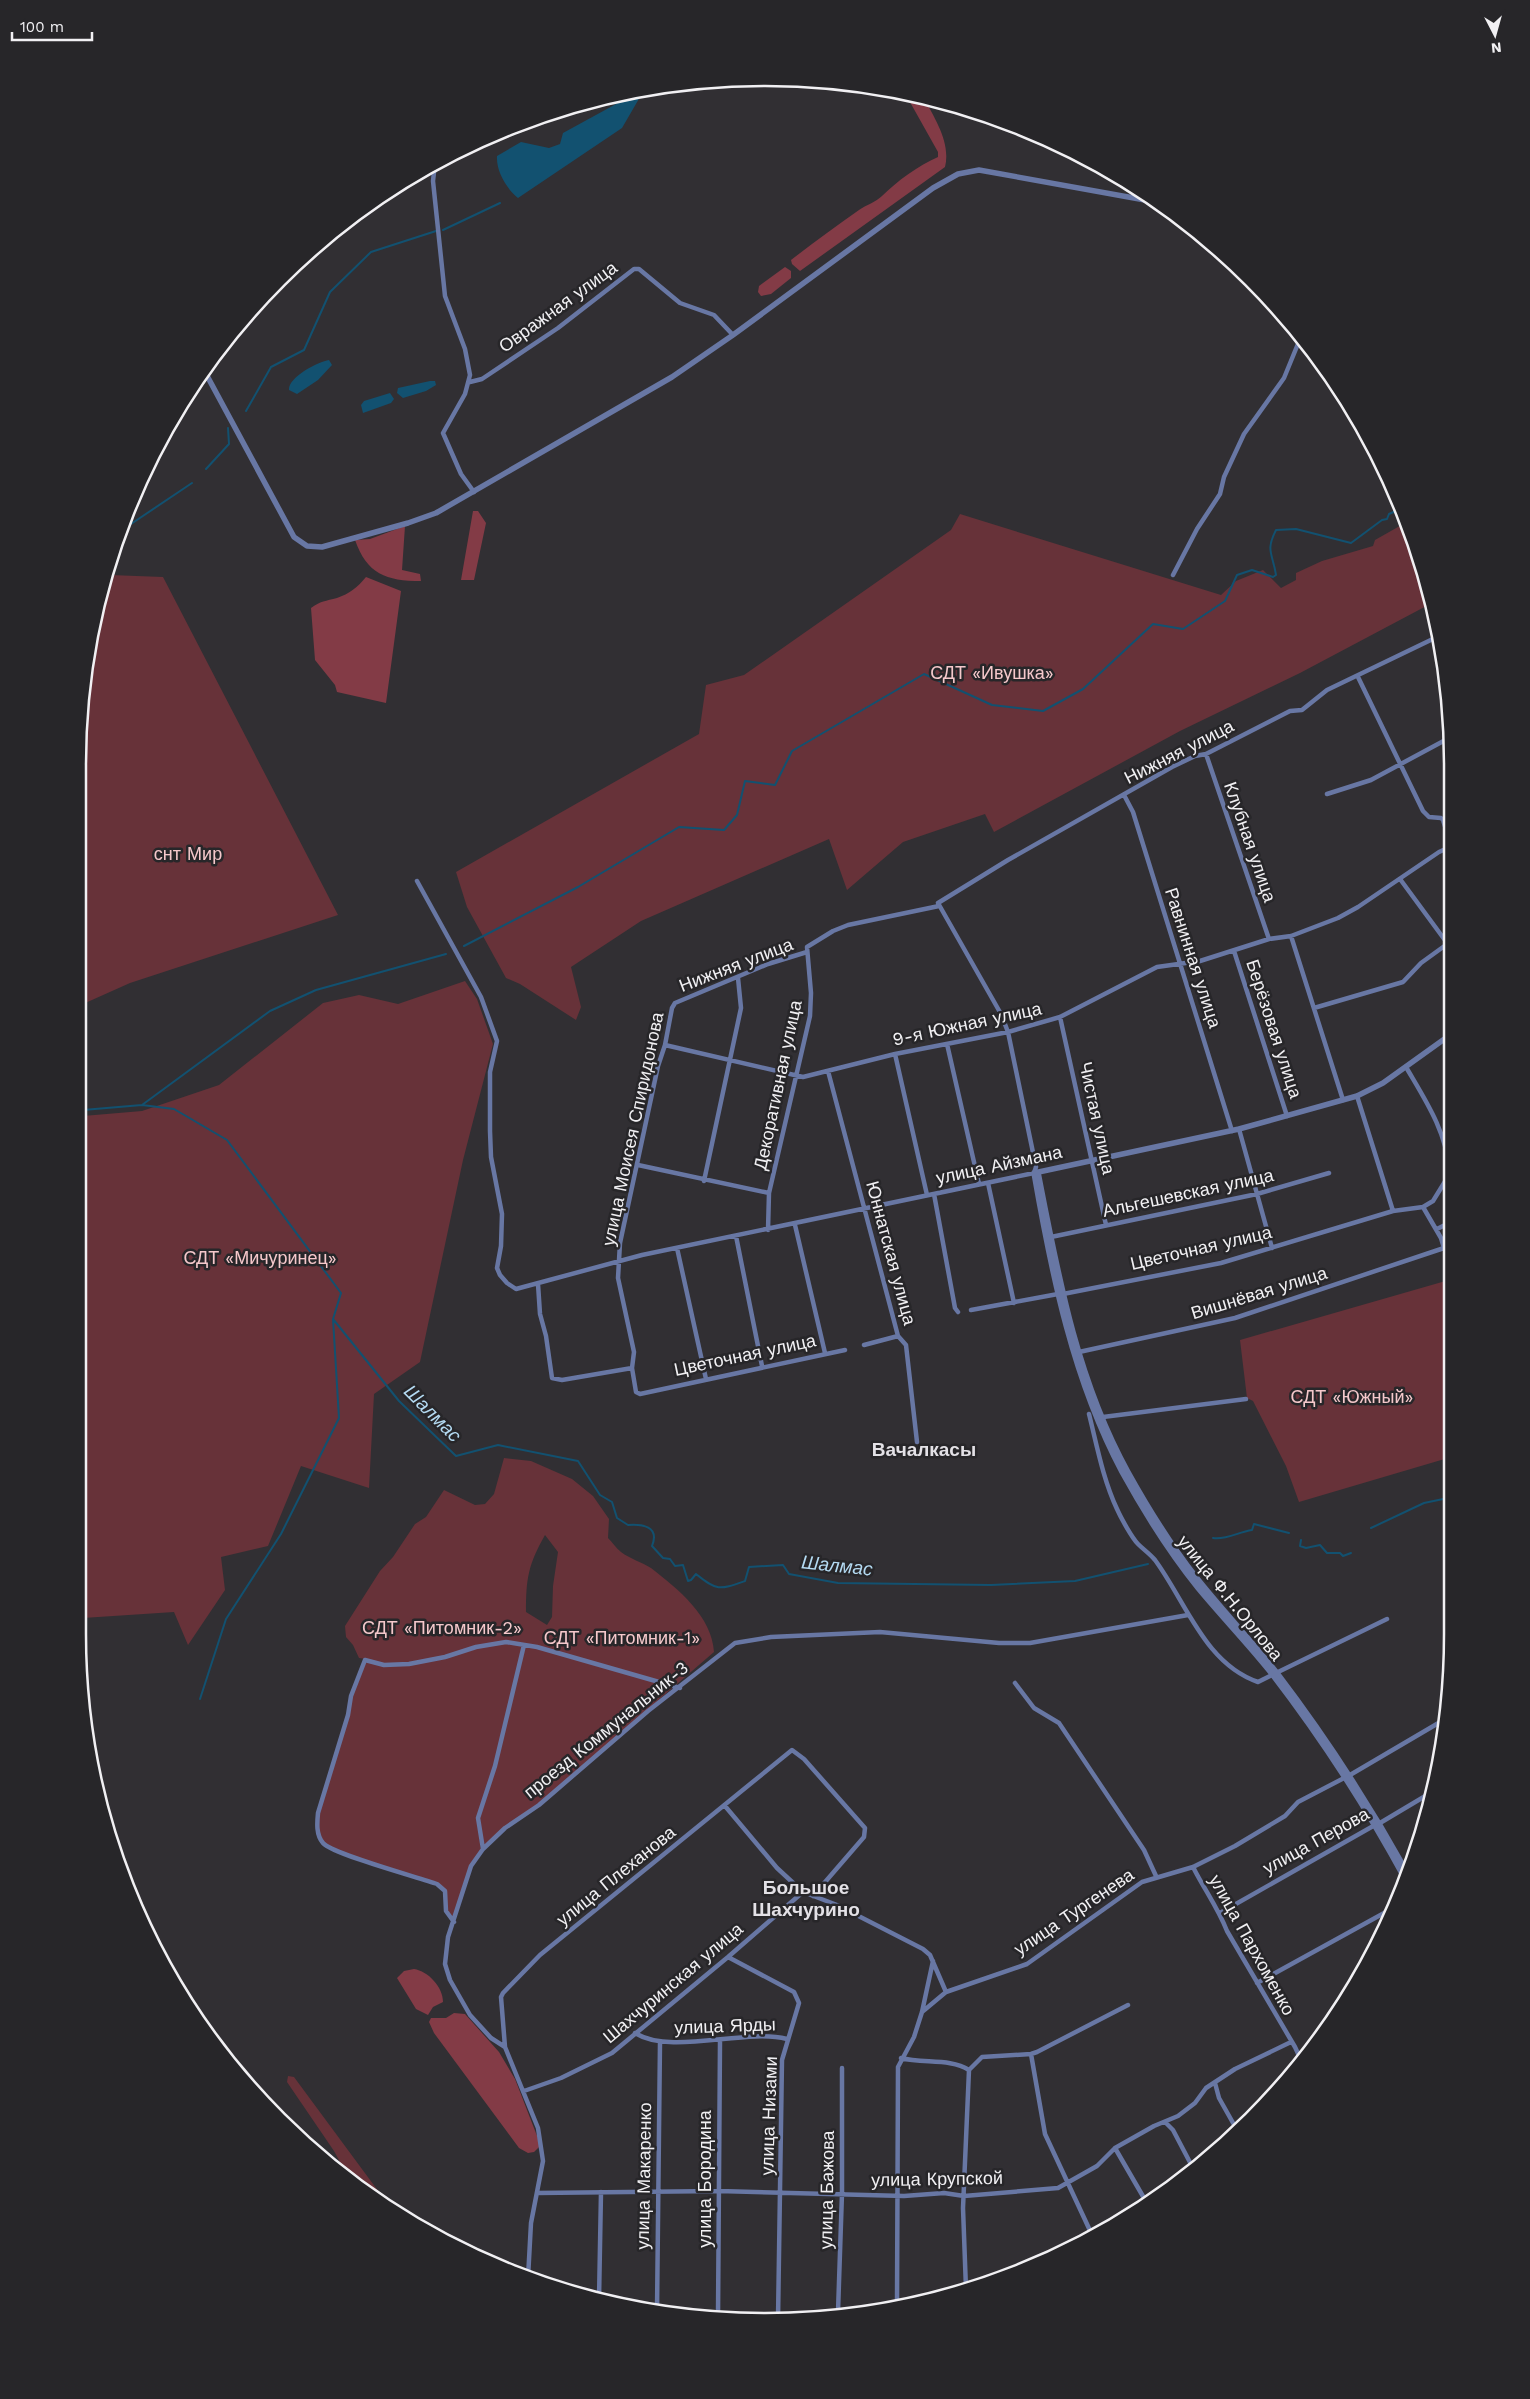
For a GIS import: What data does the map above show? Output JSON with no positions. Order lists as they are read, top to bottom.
{
  "streets": {
    "street": [
      "Овражная улица",
      "Нижняя улица",
      "Клубная улица",
      "Равнинная улица",
      "9-я Южная улица",
      "Берёзовая улица",
      "Декоративная улица",
      "Чистая улица",
      "улица Моисея Спиридонова",
      "улица Айзмана",
      "Альгешевская улица",
      "Цветочная улица",
      "Юннатская улица",
      "Вишнёвая улица",
      "улица Ф.Н.Орлова",
      "проезд Коммунальник-3",
      "улица Перова",
      "улица Плеханова",
      "улица Тургенева",
      "улица Пархоменко",
      "Шахчуринская улица",
      "улица Ярды",
      "улица Низами",
      "улица Макаренко",
      "улица Бородина",
      "улица Крупской",
      "улица Бажова"
    ]
  },
  "crossings": [
    ["Нижняя улица", "Клубная улица"],
    ["Нижняя улица", "Равнинная улица"],
    ["Нижняя улица", "Декоративная улица"],
    ["Нижняя улица", "улица Моисея Спиридонова"],
    ["Клубная улица", "9-я Южная улица"],
    ["Равнинная улица", "9-я Южная улица"],
    ["Равнинная улица", "улица Айзмана"],
    ["Равнинная улица", "Альгешевская улица"],
    ["Равнинная улица", "Цветочная улица"],
    ["9-я Южная улица", "Берёзовая улица"],
    ["9-я Южная улица", "Декоративная улица"],
    ["9-я Южная улица", "Чистая улица"],
    ["9-я Южная улица", "улица Моисея Спиридонова"],
    ["9-я Южная улица", "Юннатская улица"],
    ["Берёзовая улица", "улица Айзмана"],
    ["Декоративная улица", "улица Айзмана"],
    ["Чистая улица", "улица Айзмана"],
    ["Чистая улица", "Альгешевская улица"],
    ["улица Моисея Спиридонова", "улица Айзмана"],
    ["улица Моисея Спиридонова", "Цветочная улица"],
    ["улица Айзмана", "Юннатская улица"],
    ["улица Айзмана", "улица Ф.Н.Орлова"],
    ["Альгешевская улица", "улица Ф.Н.Орлова"],
    ["Цветочная улица", "улица Ф.Н.Орлова"],
    ["Вишнёвая улица", "улица Ф.Н.Орлова"],
    ["улица Ф.Н.Орлова", "улица Перова"],
    ["улица Ф.Н.Орлова", "улица Тургенева"],
    ["проезд Коммунальник-3", "улица Плеханова"],
    ["проезд Коммунальник-3", "Шахчуринская улица"],
    ["проезд Коммунальник-3", "улица Крупской"],
    ["улица Перова", "улица Пархоменко"],
    ["улица Тургенева", "улица Пархоменко"],
    ["улица Пархоменко", "улица Крупской"],
    ["Шахчуринская улица", "улица Ярды"],
    ["Шахчуринская улица", "улица Низами"],
    ["улица Ярды", "улица Низами"],
    ["улица Ярды", "улица Макаренко"],
    ["улица Ярды", "улица Бородина"],
    ["улица Низами", "улица Крупской"],
    ["улица Макаренко", "улица Крупской"],
    ["улица Бородина", "улица Крупской"],
    ["улица Крупской", "улица Бажова"]
  ],
  "districts": ["Вачалкасы", "Большое Шахчурино"],
  "water": ["Шалмас"],
  "parks": [
    "СДТ «Ивушка»",
    "снт Мир",
    "СДТ «Мичуринец»",
    "СДТ «Южный»",
    "СДТ «Питомник-2»",
    "СДТ «Питомник-1»"
  ],
  "scale_bar": "100 m",
  "north": "bottom"
}
